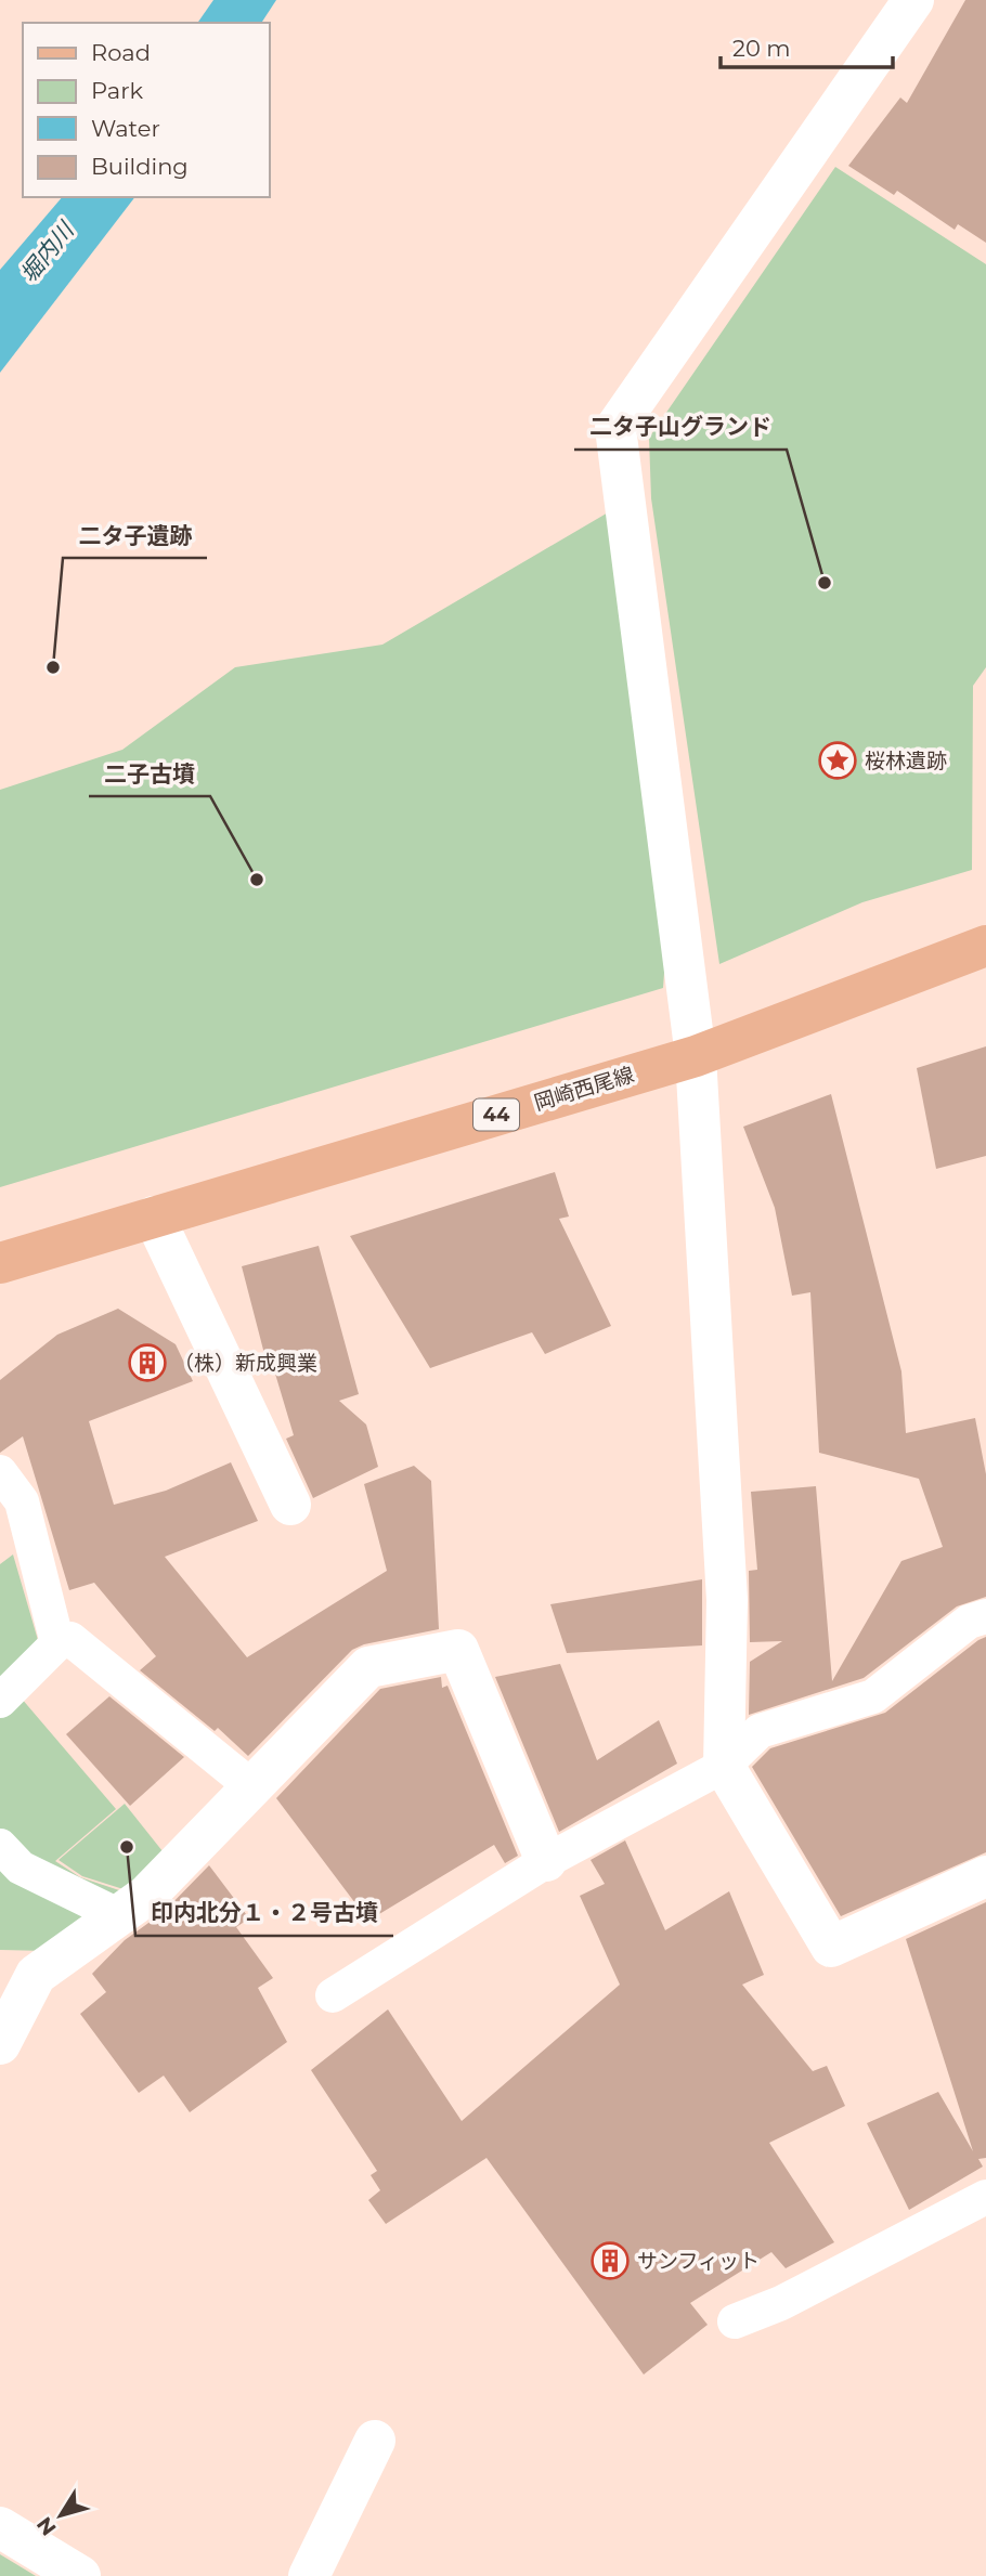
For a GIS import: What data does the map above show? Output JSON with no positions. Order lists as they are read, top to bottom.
{
  "streets": {
    "main road": ["岡崎西尾線", "44"]
  },
  "water": ["堀内川"],
  "places": {
    "other": [
      "二タ子山グランド",
      "二タ子遺跡",
      "二子古墳",
      "印内北分１・２号古墳"
    ],
    "place": ["桜林遺跡"],
    "building": ["（株）新成興業", "サンフィット"]
  },
  "legend": [
    "Road",
    "Park",
    "Water",
    "Building"
  ],
  "scale_bar": "20 m",
  "north": "bottom left"
}
